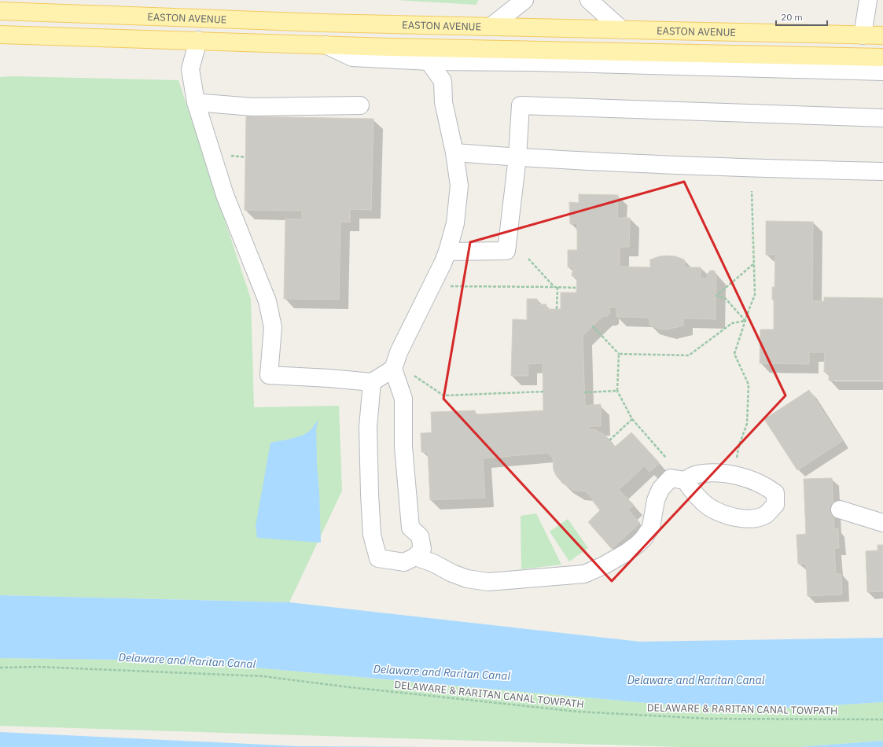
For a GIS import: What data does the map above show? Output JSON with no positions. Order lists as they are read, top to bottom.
{
  "streets": {
    "main road": ["EASTON AVENUE"],
    "path": ["DELAWARE & RARITAN CANAL TOWPATH"]
  },
  "water": ["Delaware and Raritan Canal"],
  "scale_bar": "20 m"
}
